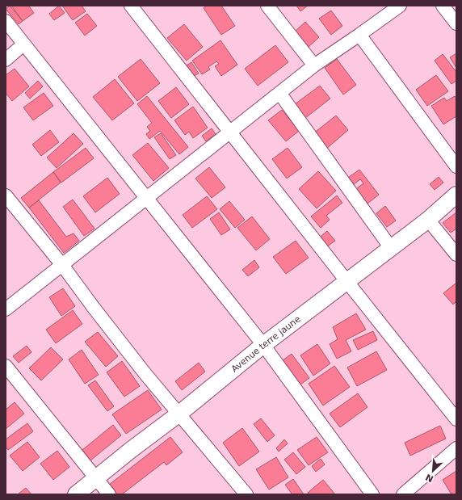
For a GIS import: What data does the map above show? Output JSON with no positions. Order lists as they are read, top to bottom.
{
  "streets": {
    "street": ["Avenue terre jaune"]
  },
  "north": "bottom left"
}
